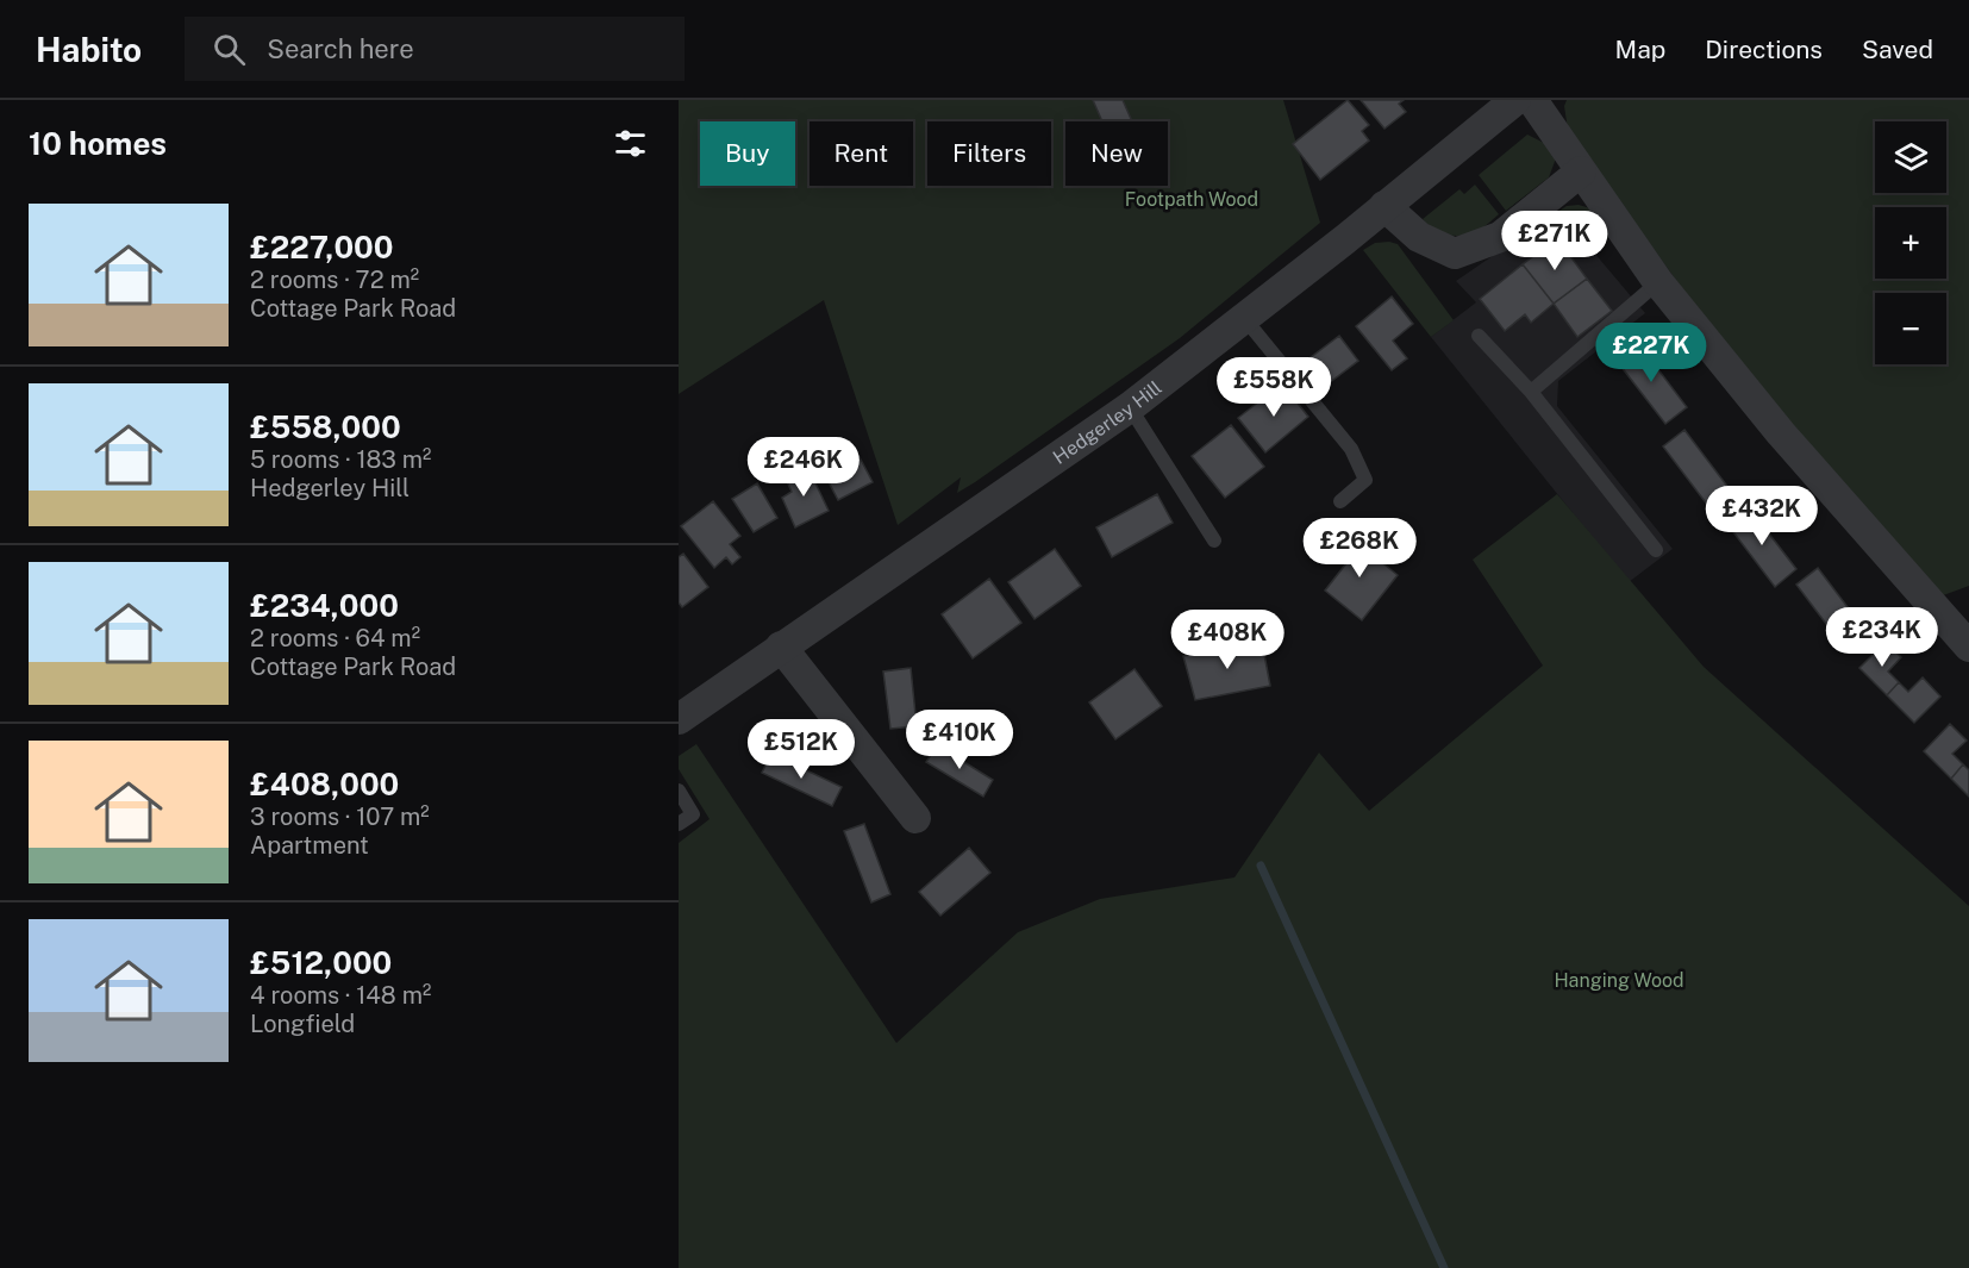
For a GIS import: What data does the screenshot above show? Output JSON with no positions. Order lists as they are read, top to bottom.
{
  "streets": {
    "street": ["Hedgerley Hill"]
  },
  "parks": ["Footpath Wood", "Hanging Wood"],
  "page": {
    "header": "Habito",
    "search": "Search here",
    "nav": ["Map", "Directions", "Saved"],
    "heading": "10 homes",
    "map_buttons": ["+", "−"],
    "chip": [
      "Buy",
      "Rent",
      "Filters",
      "New"
    ],
    "list": [
      {
        "name": "£227,000",
        "note": "2 rooms · 72 m² · Cottage Park Road"
      },
      {
        "name": "£558,000",
        "note": "5 rooms · 183 m² · Hedgerley Hill"
      },
      {
        "name": "£234,000",
        "note": "2 rooms · 64 m² · Cottage Park Road"
      },
      {
        "name": "£408,000",
        "note": "3 rooms · 107 m² · Apartment"
      },
      {
        "name": "£512,000",
        "note": "4 rooms · 148 m² · Longfield"
      }
    ],
    "price": [
      "£271K",
      "£227K",
      "£558K",
      "£246K",
      "£432K",
      "£268K",
      "£234K",
      "£408K",
      "£410K",
      "£512K"
    ]
  }
}
